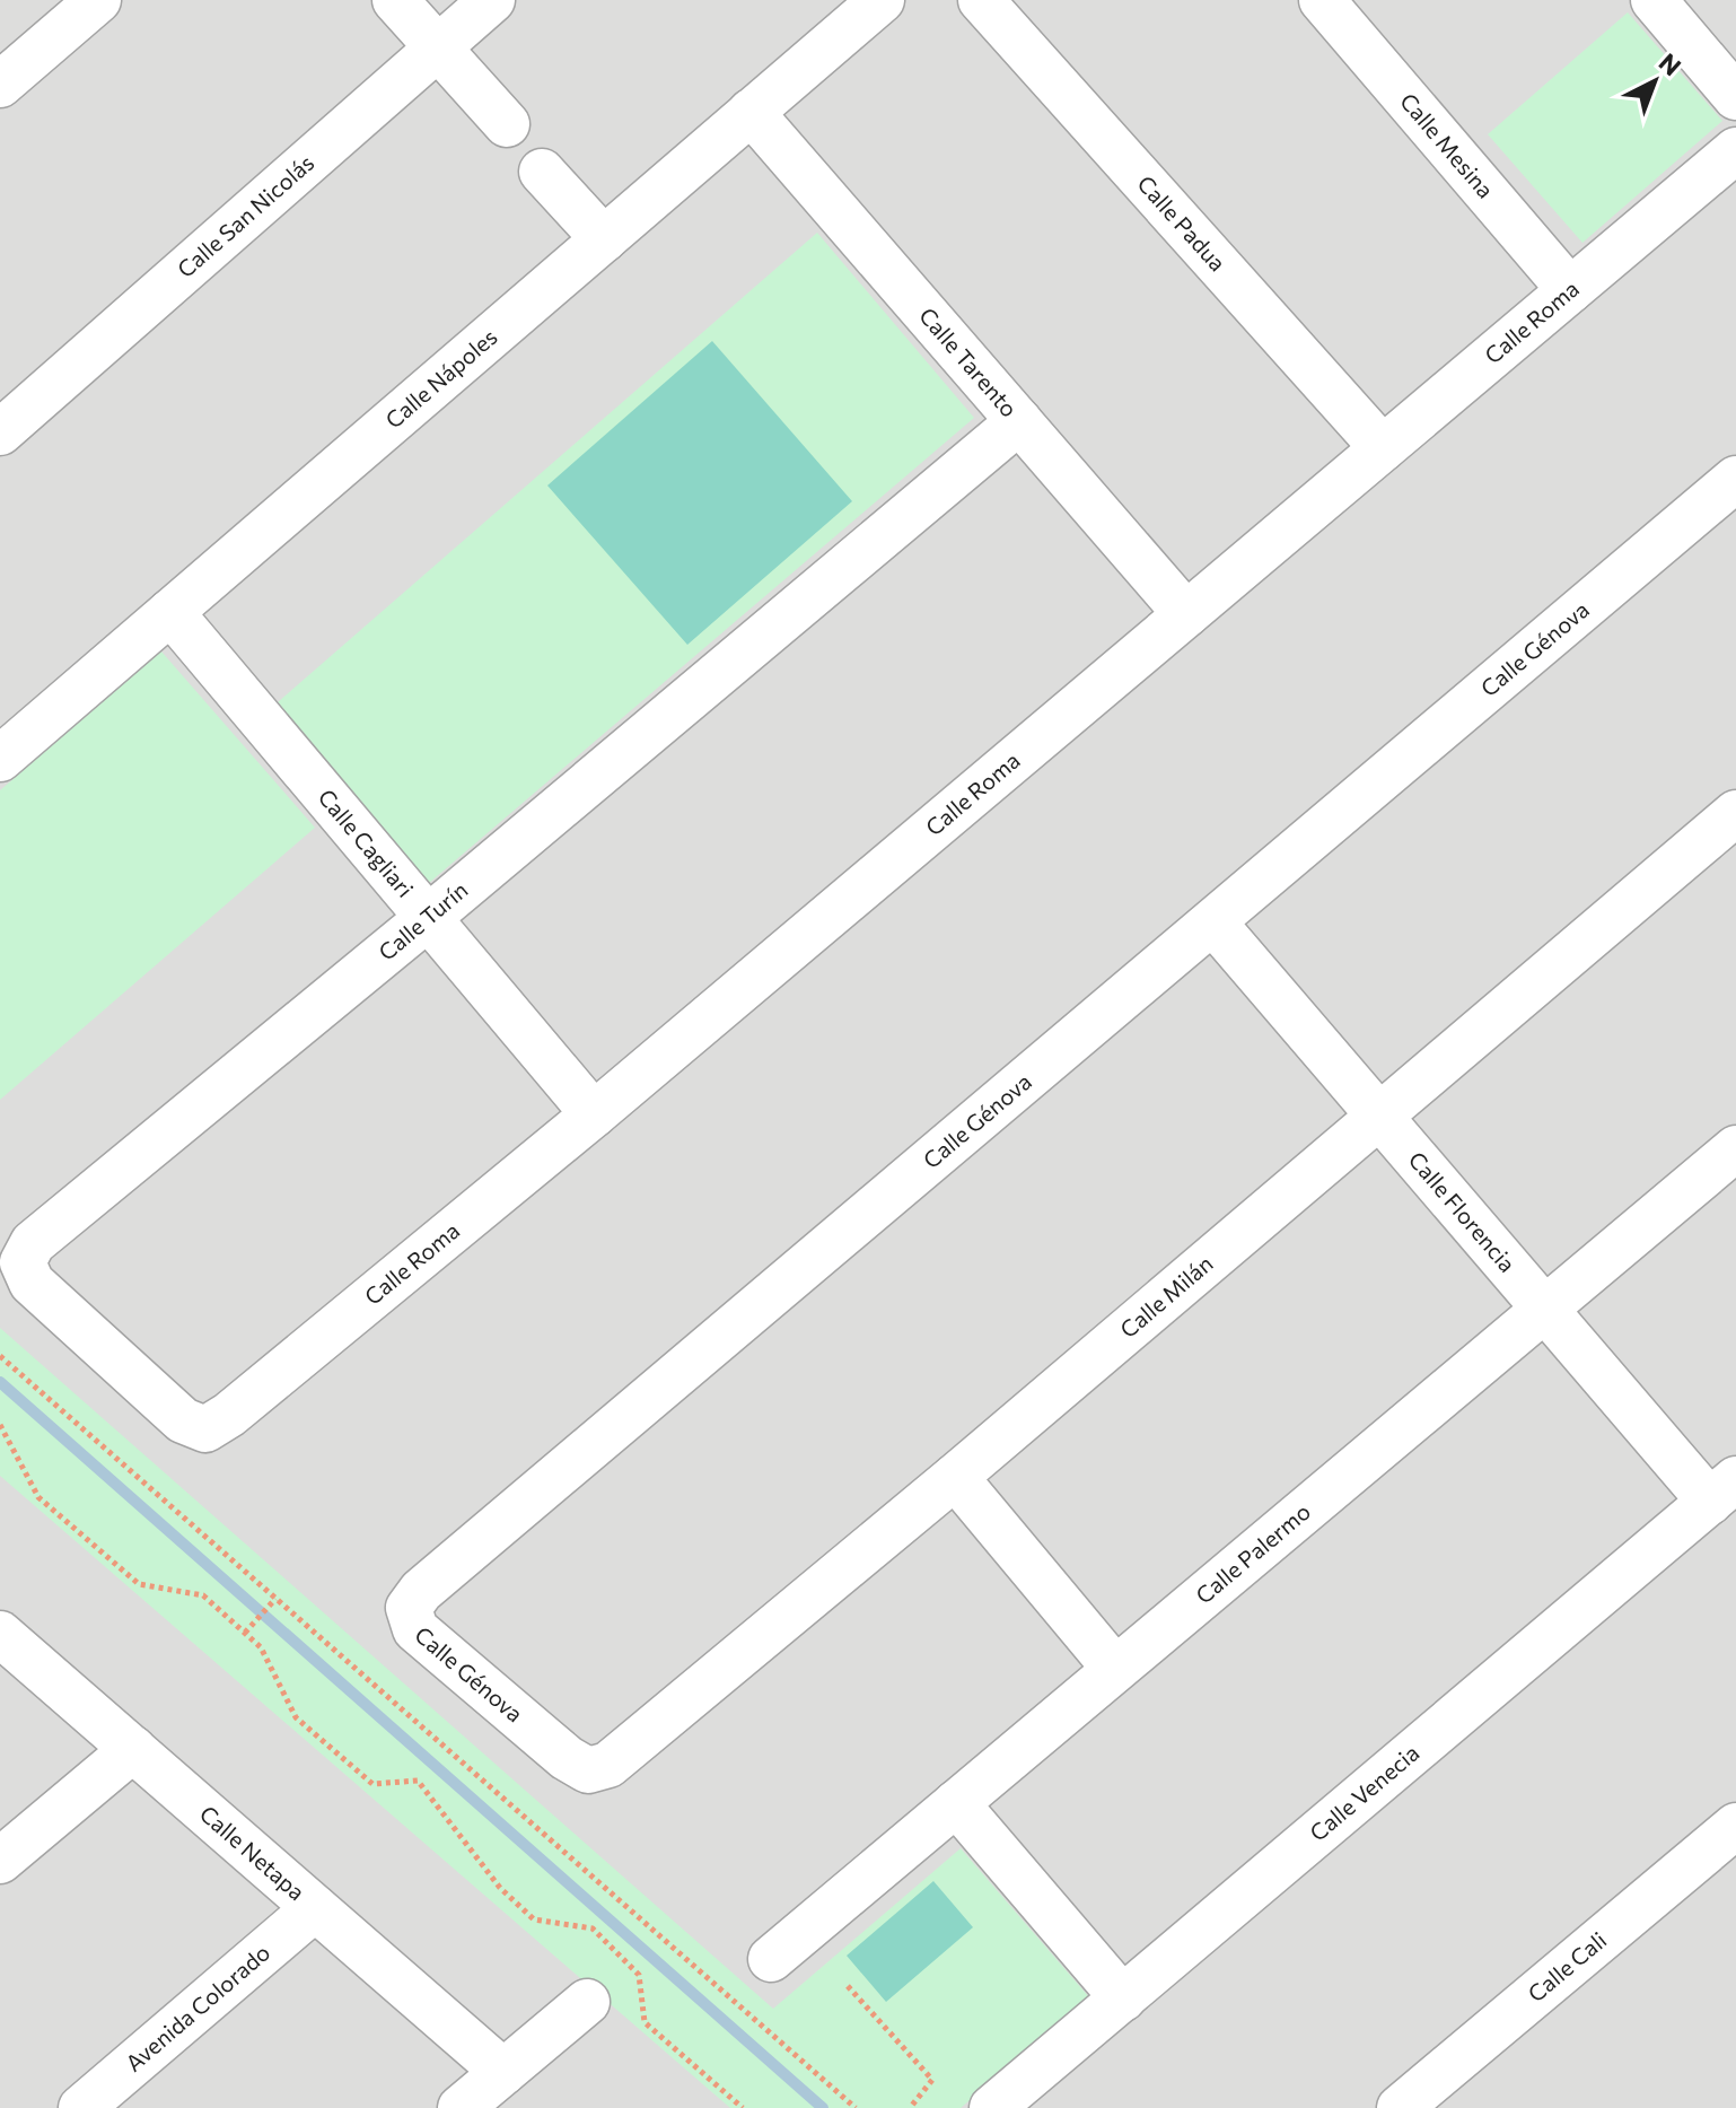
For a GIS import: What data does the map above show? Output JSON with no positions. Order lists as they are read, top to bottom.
{
  "streets": {
    "street": [
      "Calle Mesina",
      "Calle San Nicolás",
      "Calle Padua",
      "Calle Roma",
      "Calle Tarento",
      "Calle Nápoles",
      "Calle Génova",
      "Calle Cagliari",
      "Calle Turín",
      "Calle Florencia",
      "Calle Milán",
      "Calle Palermo",
      "Calle Venecia",
      "Calle Netapa",
      "Calle Cali",
      "Avenida Colorado"
    ]
  },
  "crossings": [
    ["Calle Mesina", "Calle Roma"],
    ["Calle Padua", "Calle Roma"],
    ["Calle Roma", "Calle Tarento"],
    ["Calle Roma", "Calle Cagliari"],
    ["Calle Roma", "Calle Turín"],
    ["Calle Tarento", "Calle Nápoles"],
    ["Calle Tarento", "Calle Turín"],
    ["Calle Nápoles", "Calle Cagliari"],
    ["Calle Génova", "Calle Florencia"],
    ["Calle Génova", "Calle Milán"],
    ["Calle Cagliari", "Calle Turín"],
    ["Calle Florencia", "Calle Milán"],
    ["Calle Florencia", "Calle Palermo"],
    ["Calle Florencia", "Calle Venecia"],
    ["Calle Netapa", "Avenida Colorado"]
  ],
  "north": "top right"
}
